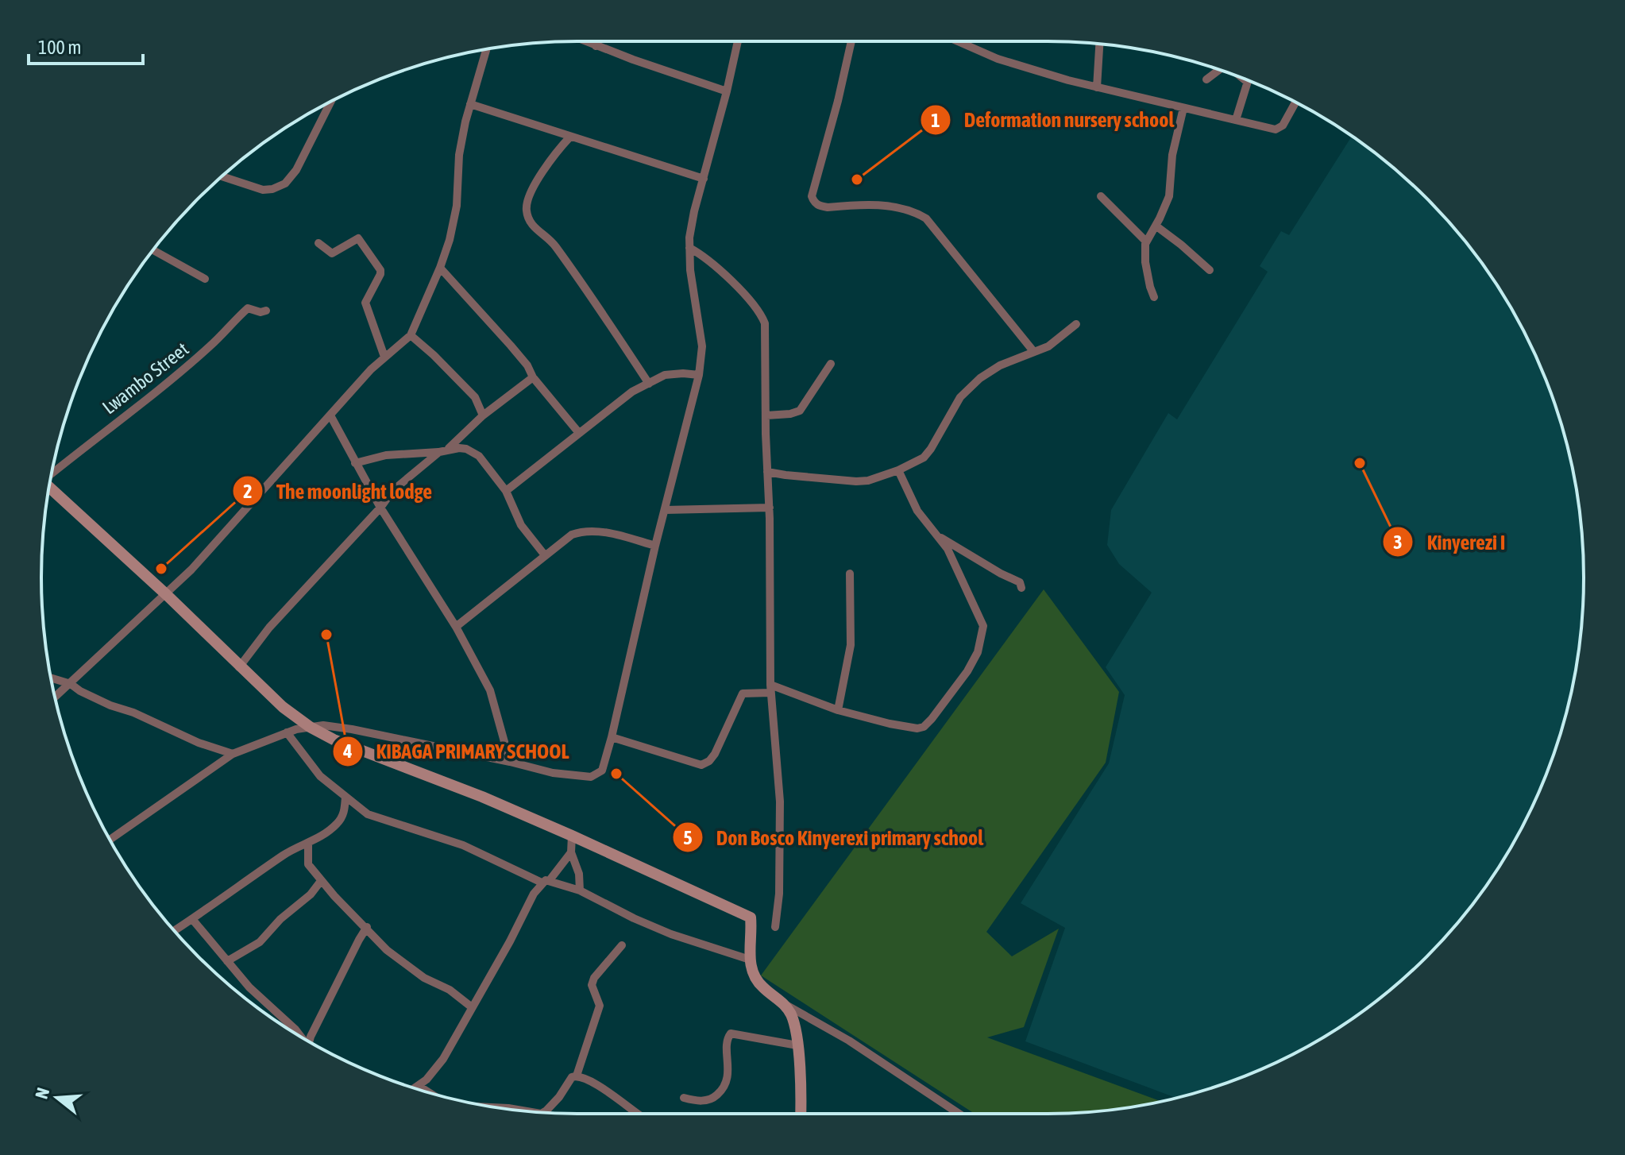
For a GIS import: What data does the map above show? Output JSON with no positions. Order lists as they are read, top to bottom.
{
  "streets": {
    "street": ["Lwambo Street"]
  },
  "places": [
    "Deformation nursery school",
    "Kinyerezi I",
    "The moonlight lodge",
    "KIBAGA PRIMARY SCHOOL",
    "Don Bosco Kinyerexi primary school"
  ],
  "scale_bar": "100 m",
  "north": "left"
}
